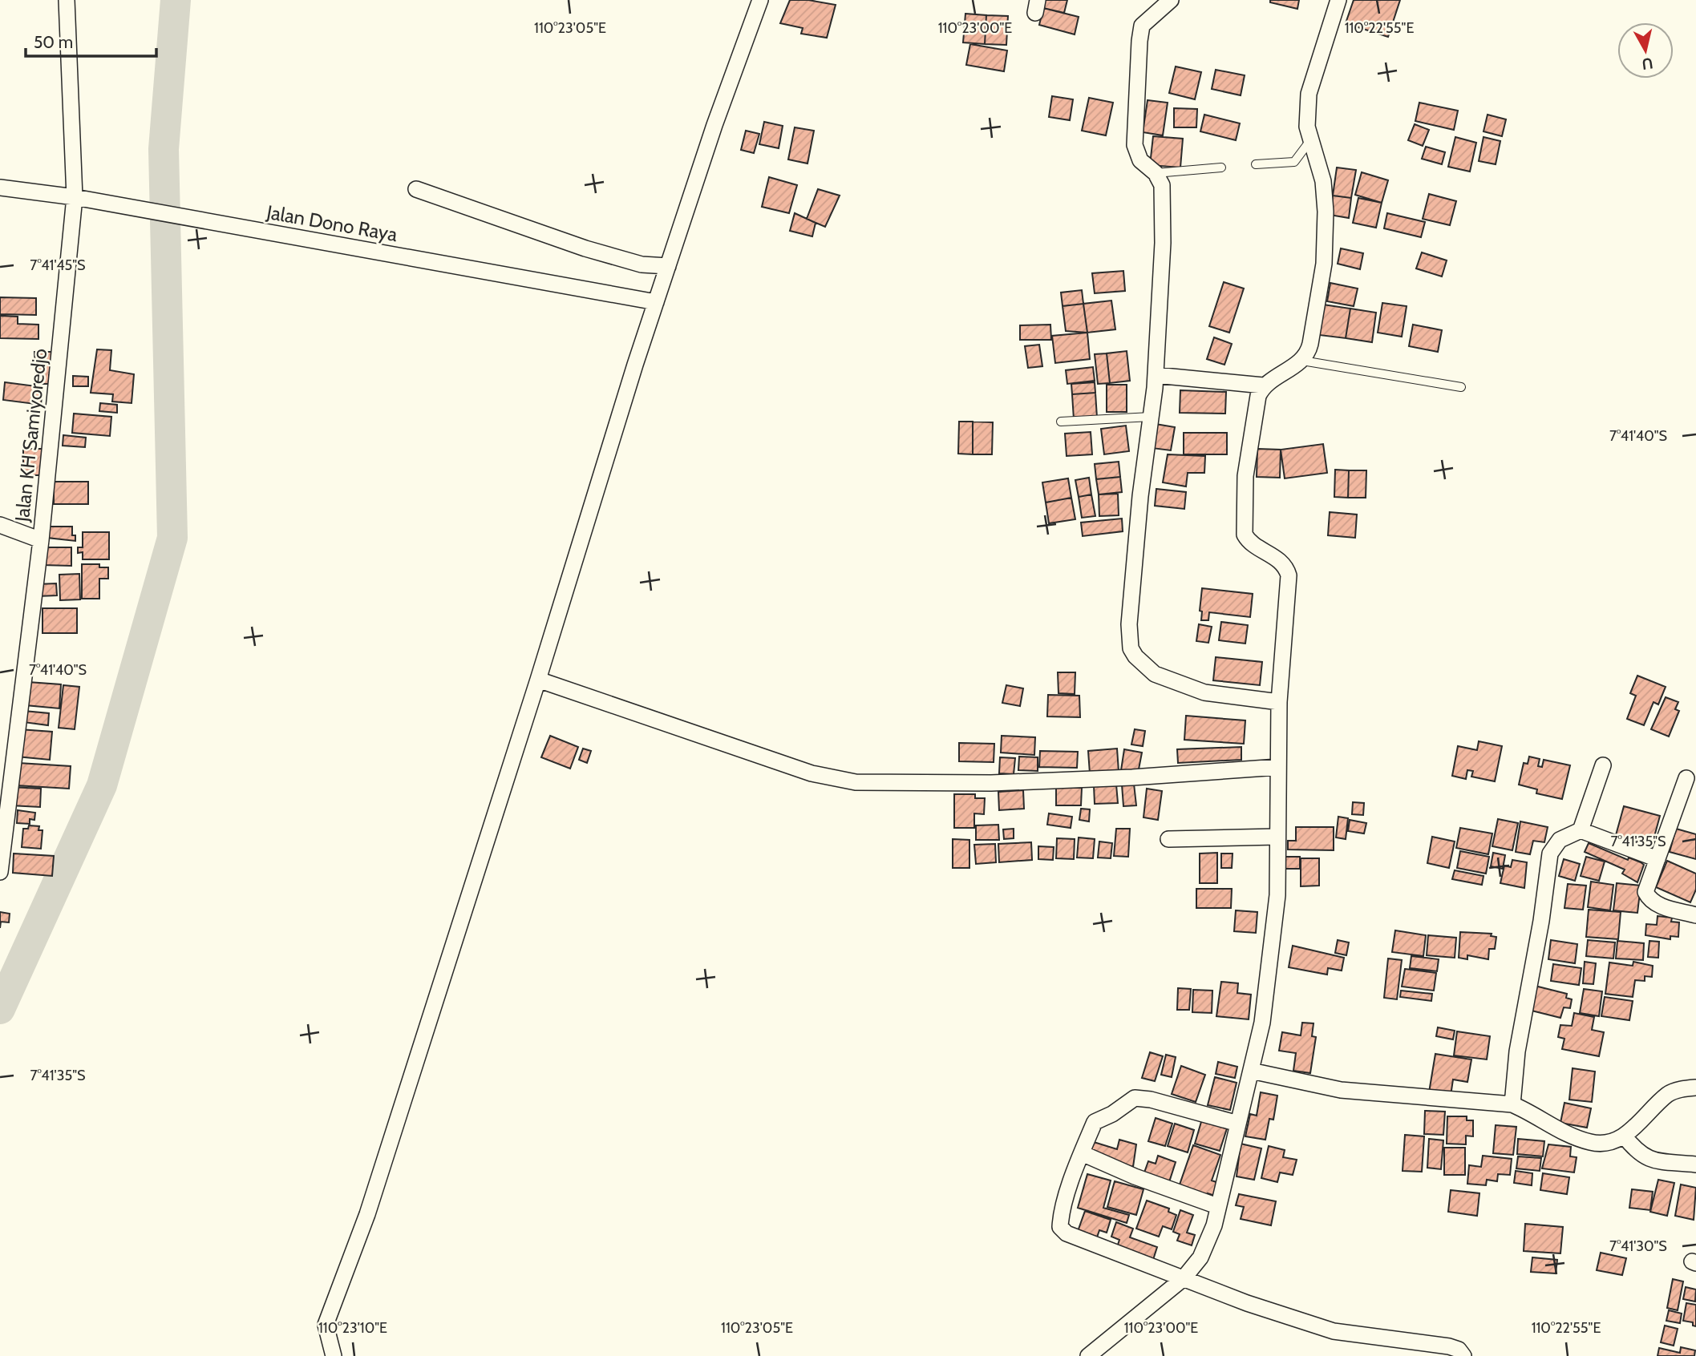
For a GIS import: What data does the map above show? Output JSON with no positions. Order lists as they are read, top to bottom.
{
  "streets": {
    "street": ["Jalan Dono Raya", "Jalan KH Samiyoredjo"]
  },
  "crossings": [
    ["Jalan Dono Raya", "Jalan KH Samiyoredjo"]
  ],
  "scale_bar": "50 m",
  "north": "bottom",
  "coordinates": [
    "110°23'05\"E",
    "110°23'00\"E",
    "110°22'55\"E",
    "7°41'45\"S",
    "7°41'40\"S",
    "7°41'35\"S",
    "7°41'30\"S",
    "110°23'10\"E"
  ]
}
